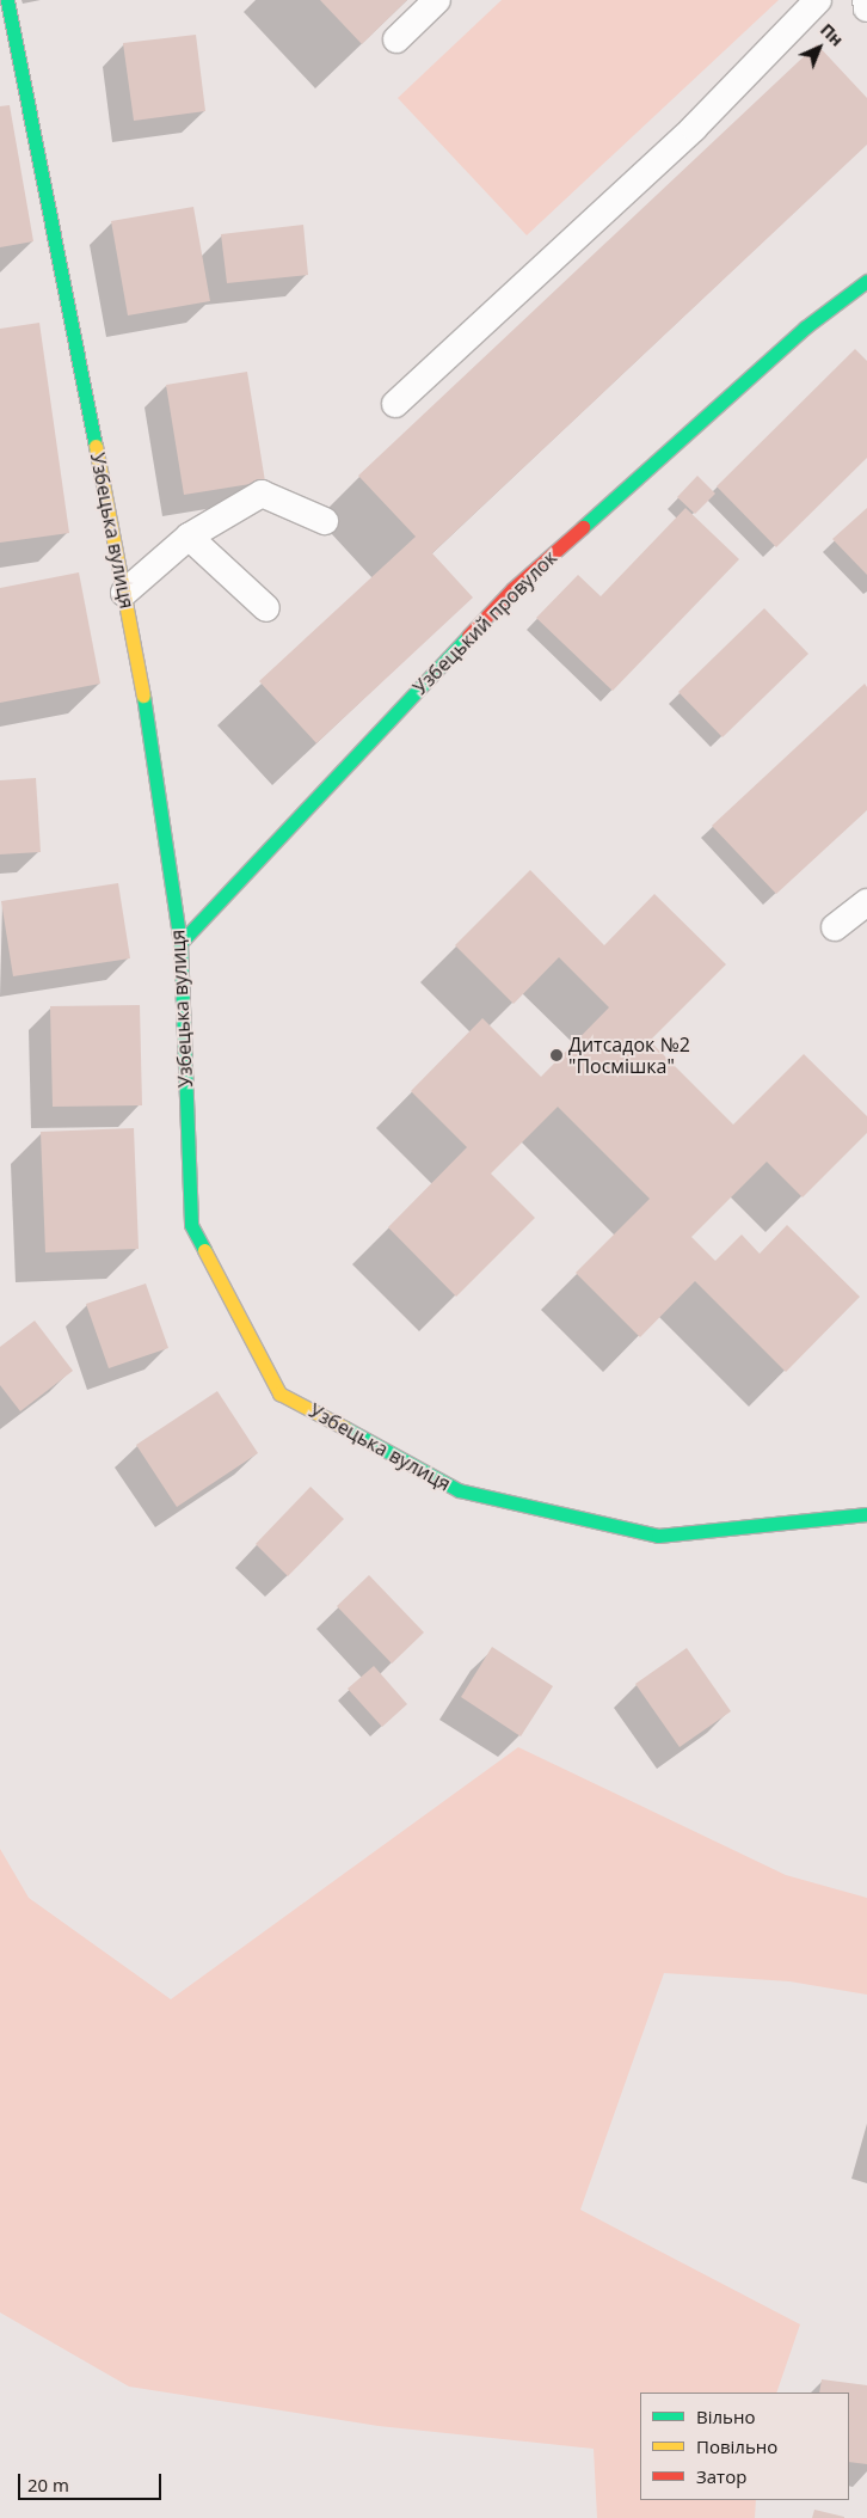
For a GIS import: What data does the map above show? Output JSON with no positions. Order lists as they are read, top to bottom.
{
  "streets": {
    "street": ["Узбецька вулиця", "Узбецький провулок"]
  },
  "crossings": [
    ["Узбецька вулиця", "Узбецький провулок"]
  ],
  "places": ["Дитсадок №2 \"Посмішка\""],
  "legend": ["Вільно", "Повільно", "Затор"],
  "scale_bar": "20 m",
  "north": "top right"
}
